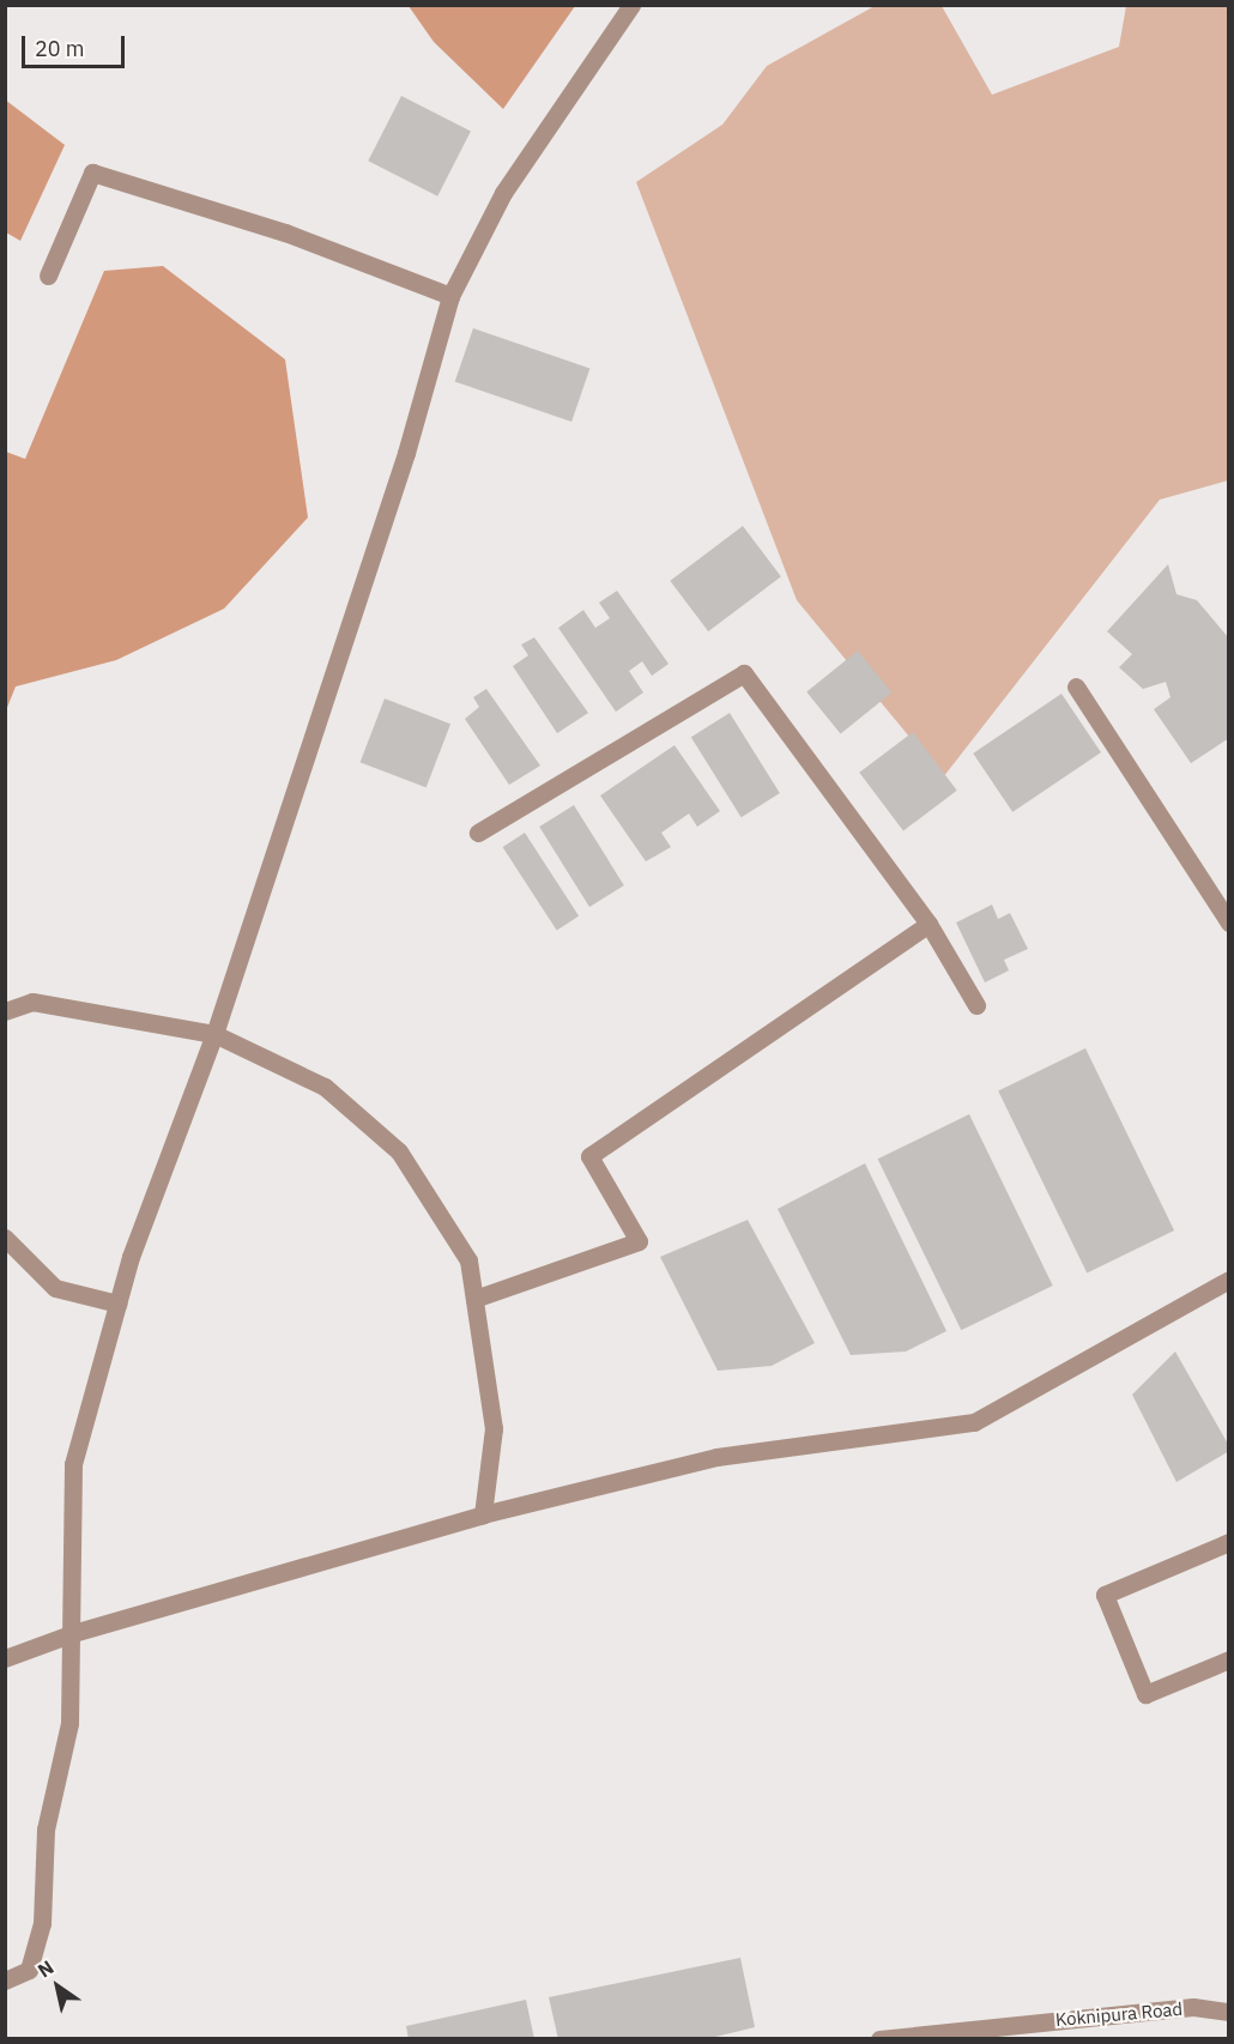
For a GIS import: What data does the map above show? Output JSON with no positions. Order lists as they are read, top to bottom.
{
  "streets": {
    "street": ["Koknipura Road"]
  },
  "scale_bar": "20 m",
  "north": "top left"
}
